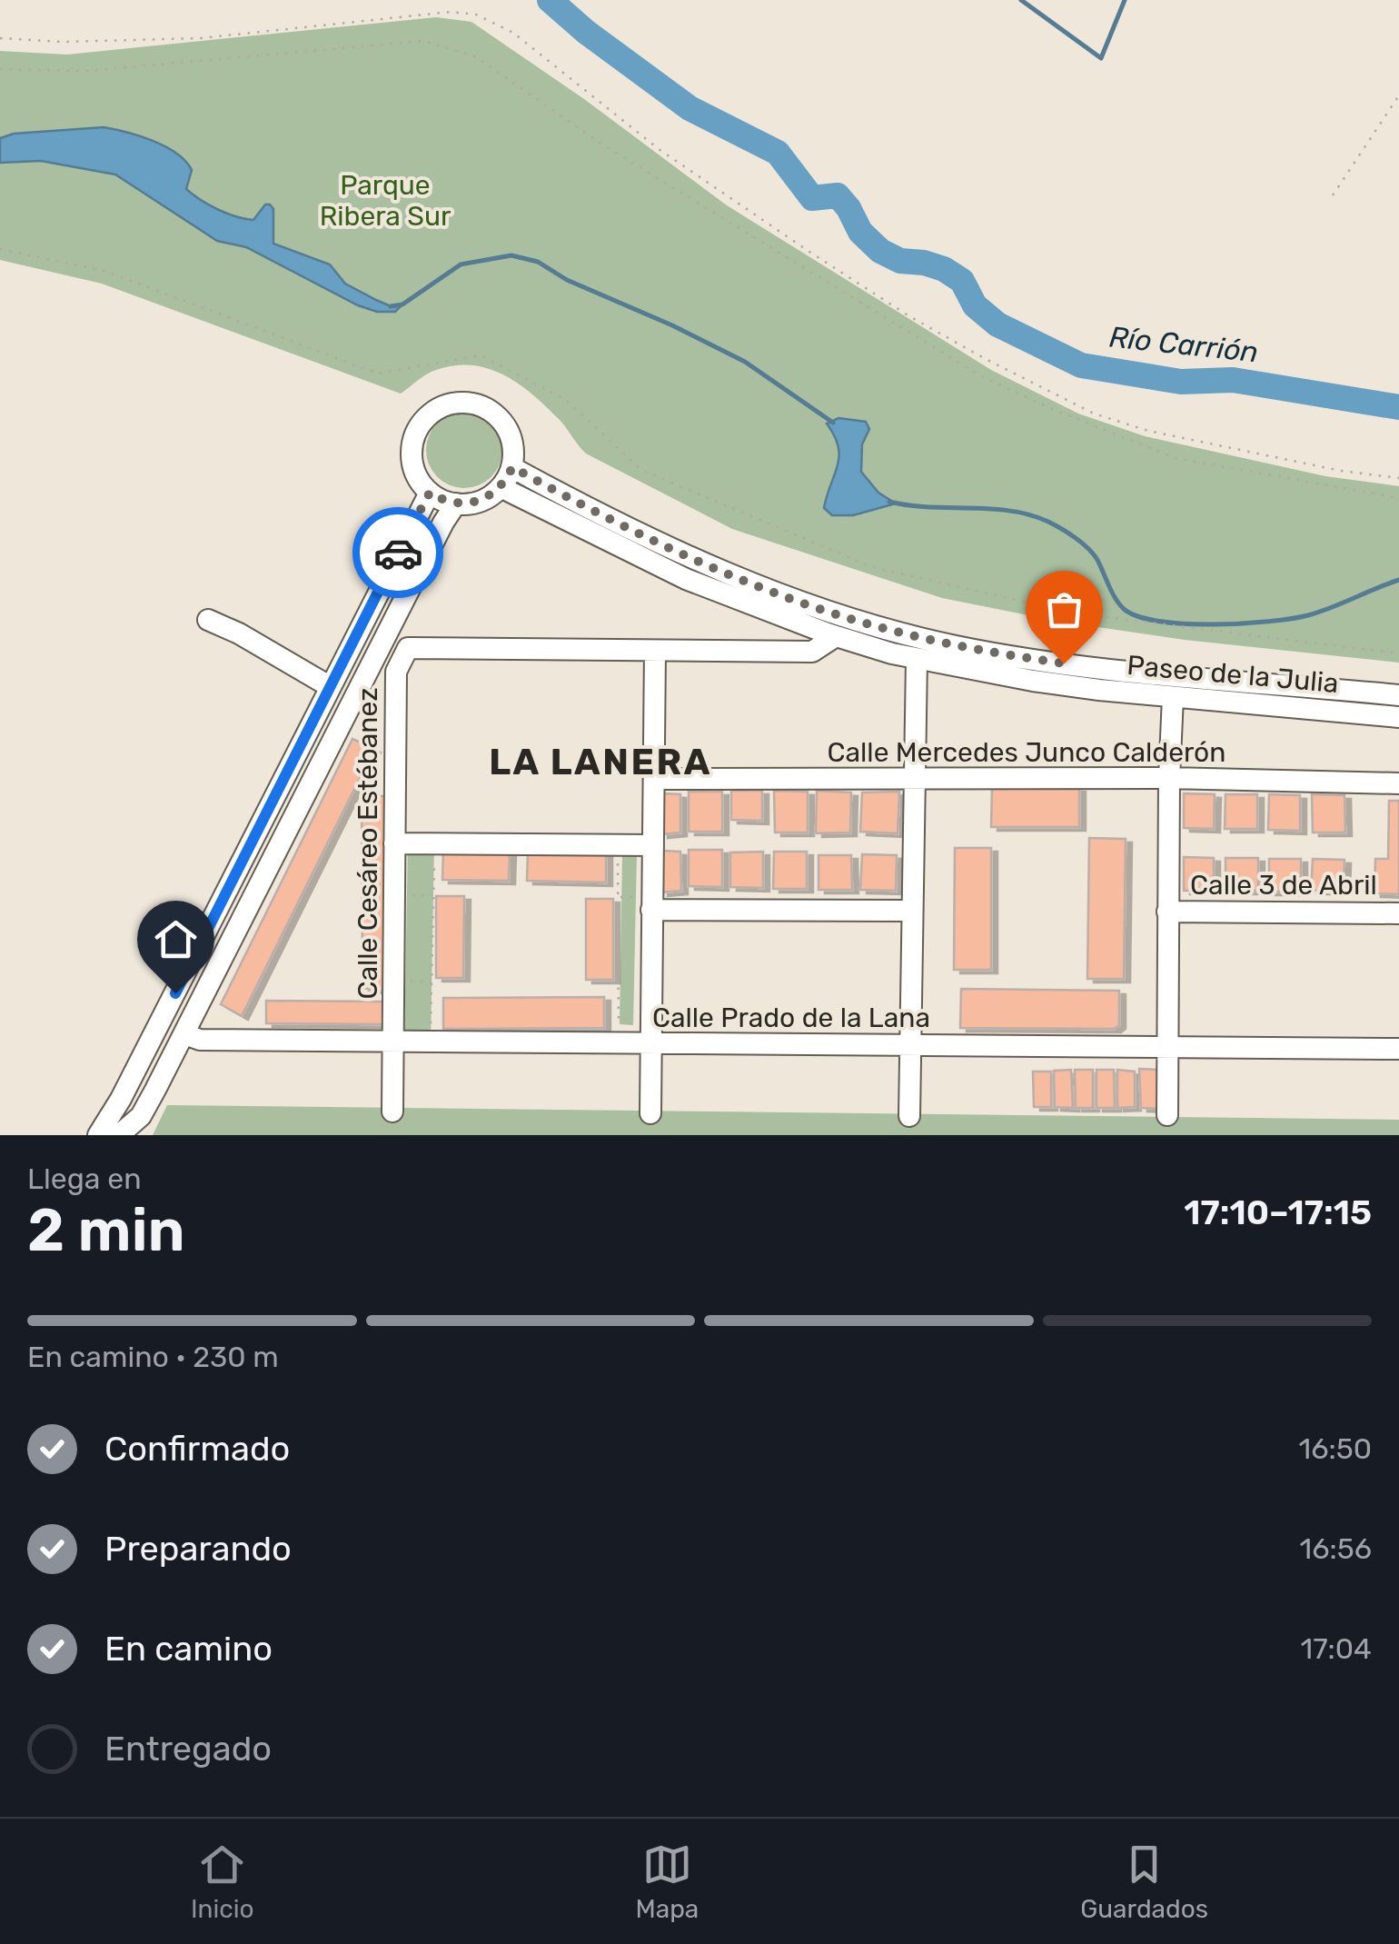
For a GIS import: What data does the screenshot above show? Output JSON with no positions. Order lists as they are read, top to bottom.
{
  "streets": {
    "street": [
      "Paseo de la Julia",
      "Calle Mercedes Junco Calderón",
      "Calle Cesáreo Estébanez",
      "Calle 3 de Abril",
      "Calle Prado de la Lana"
    ]
  },
  "crossings": [
    ["Calle Cesáreo Estébanez", "Calle Prado de la Lana"]
  ],
  "districts": ["LA LANERA"],
  "water": ["Río Carrión"],
  "parks": ["Parque Ribera Sur"],
  "page": {
    "heading": ["2 min", "Llega en", "17:10–17:15"],
    "bar": "En camino · 230 m",
    "list": [
      ["Confirmado", "16:50"],
      ["Preparando", "16:56"],
      ["En camino", "17:04"],
      "Entregado"
    ],
    "tabs": ["Inicio", "Mapa", "Guardados"]
  }
}
